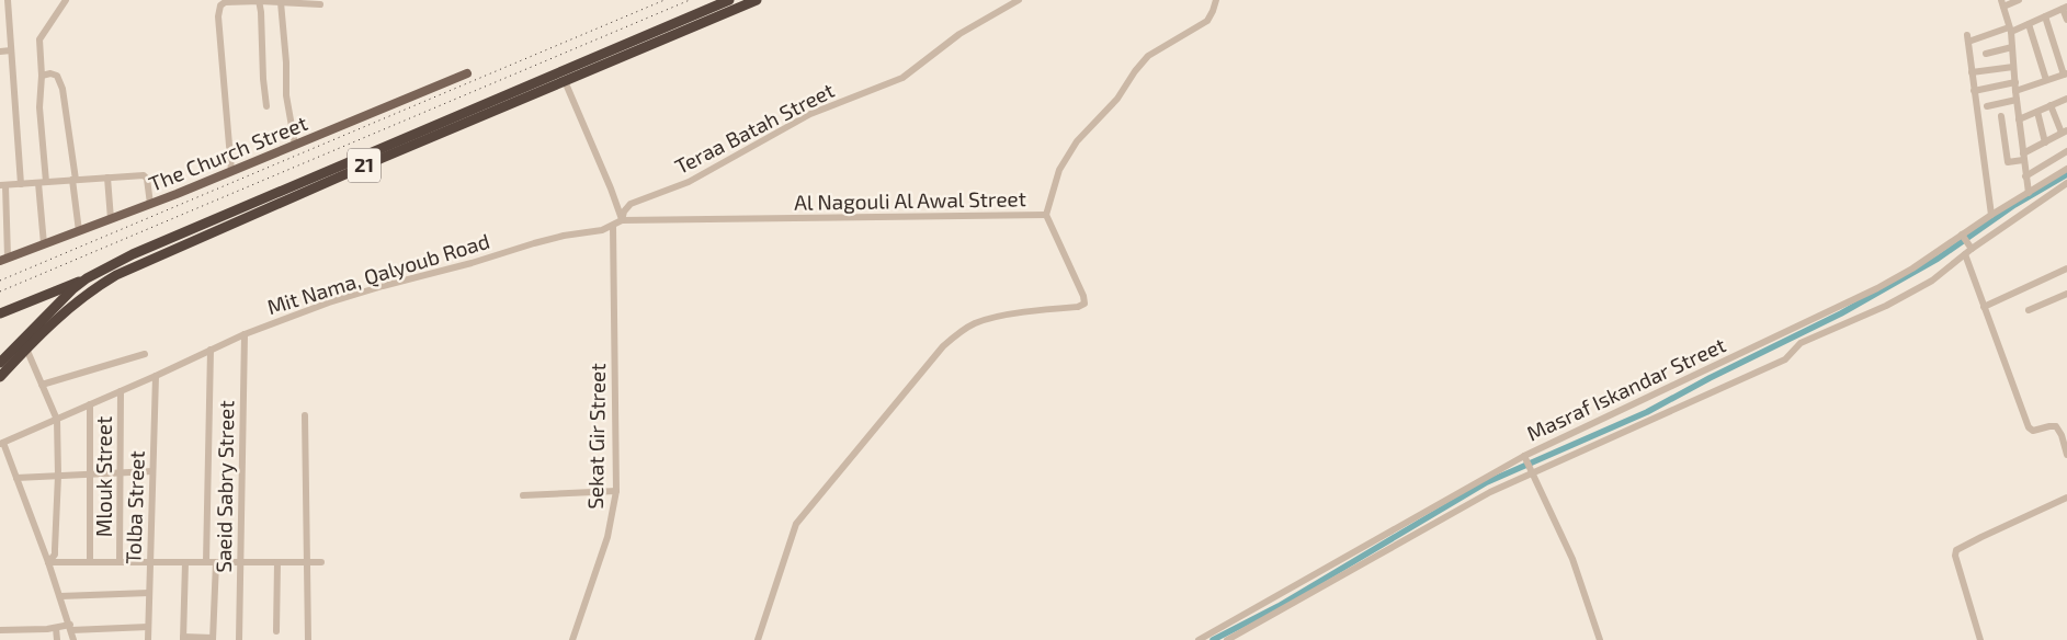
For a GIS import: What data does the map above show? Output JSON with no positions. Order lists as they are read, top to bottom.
{
  "streets": {
    "highway": ["21"],
    "main road": ["The Church Street"],
    "street": [
      "Teraa Batah Street",
      "Al Nagouli Al Awal Street",
      "Mit Nama, Qalyoub Road",
      "Masraf Iskandar Street",
      "Sekat Gir Street",
      "Mlouk Street",
      "Saeid Sabry Street",
      "Tolba Street"
    ]
  },
  "crossings": [
    ["Teraa Batah Street", "Al Nagouli Al Awal Street"],
    ["Teraa Batah Street", "Mit Nama, Qalyoub Road"],
    ["Al Nagouli Al Awal Street", "Mit Nama, Qalyoub Road"],
    ["Mit Nama, Qalyoub Road", "Sekat Gir Street"],
    ["Mit Nama, Qalyoub Road", "Mlouk Street"],
    ["Mit Nama, Qalyoub Road", "Saeid Sabry Street"],
    ["Mit Nama, Qalyoub Road", "Tolba Street"]
  ]
}
